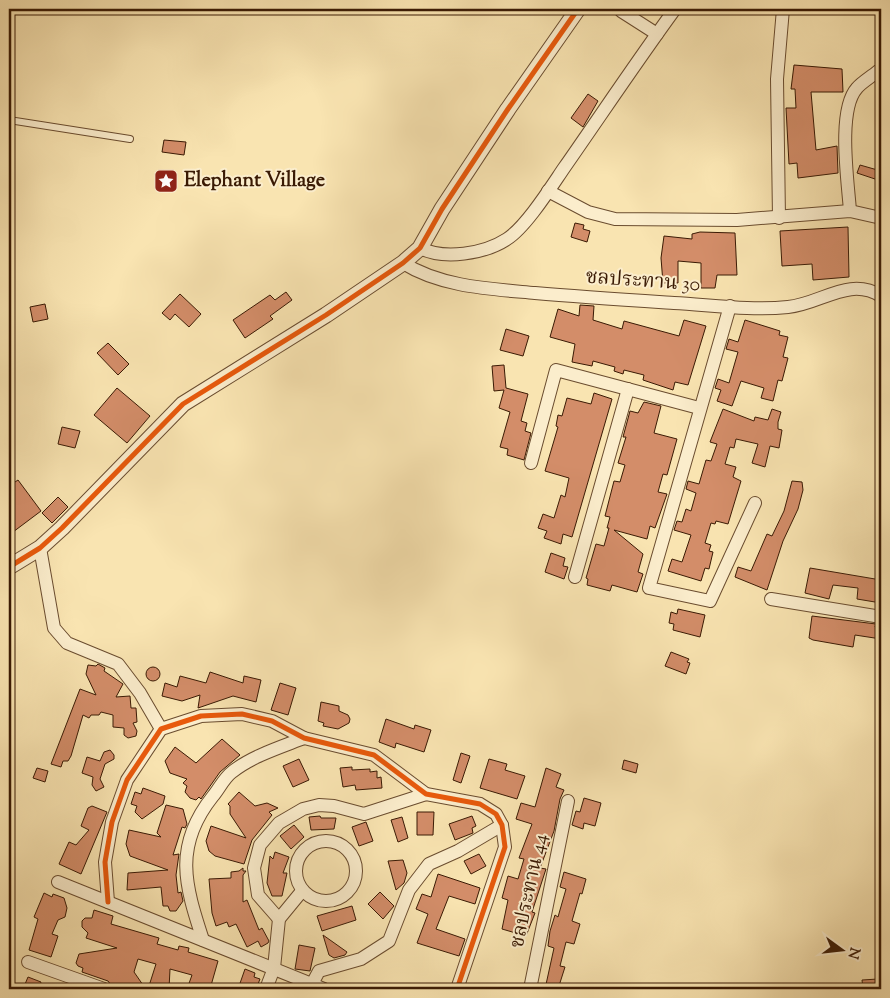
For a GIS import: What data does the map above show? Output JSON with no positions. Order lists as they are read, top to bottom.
{
  "streets": {
    "street": ["ชลประทาน 30", "ชลประทาน 44"]
  },
  "places": {
    "place": ["Elephant Village"]
  },
  "north": "right"
}
